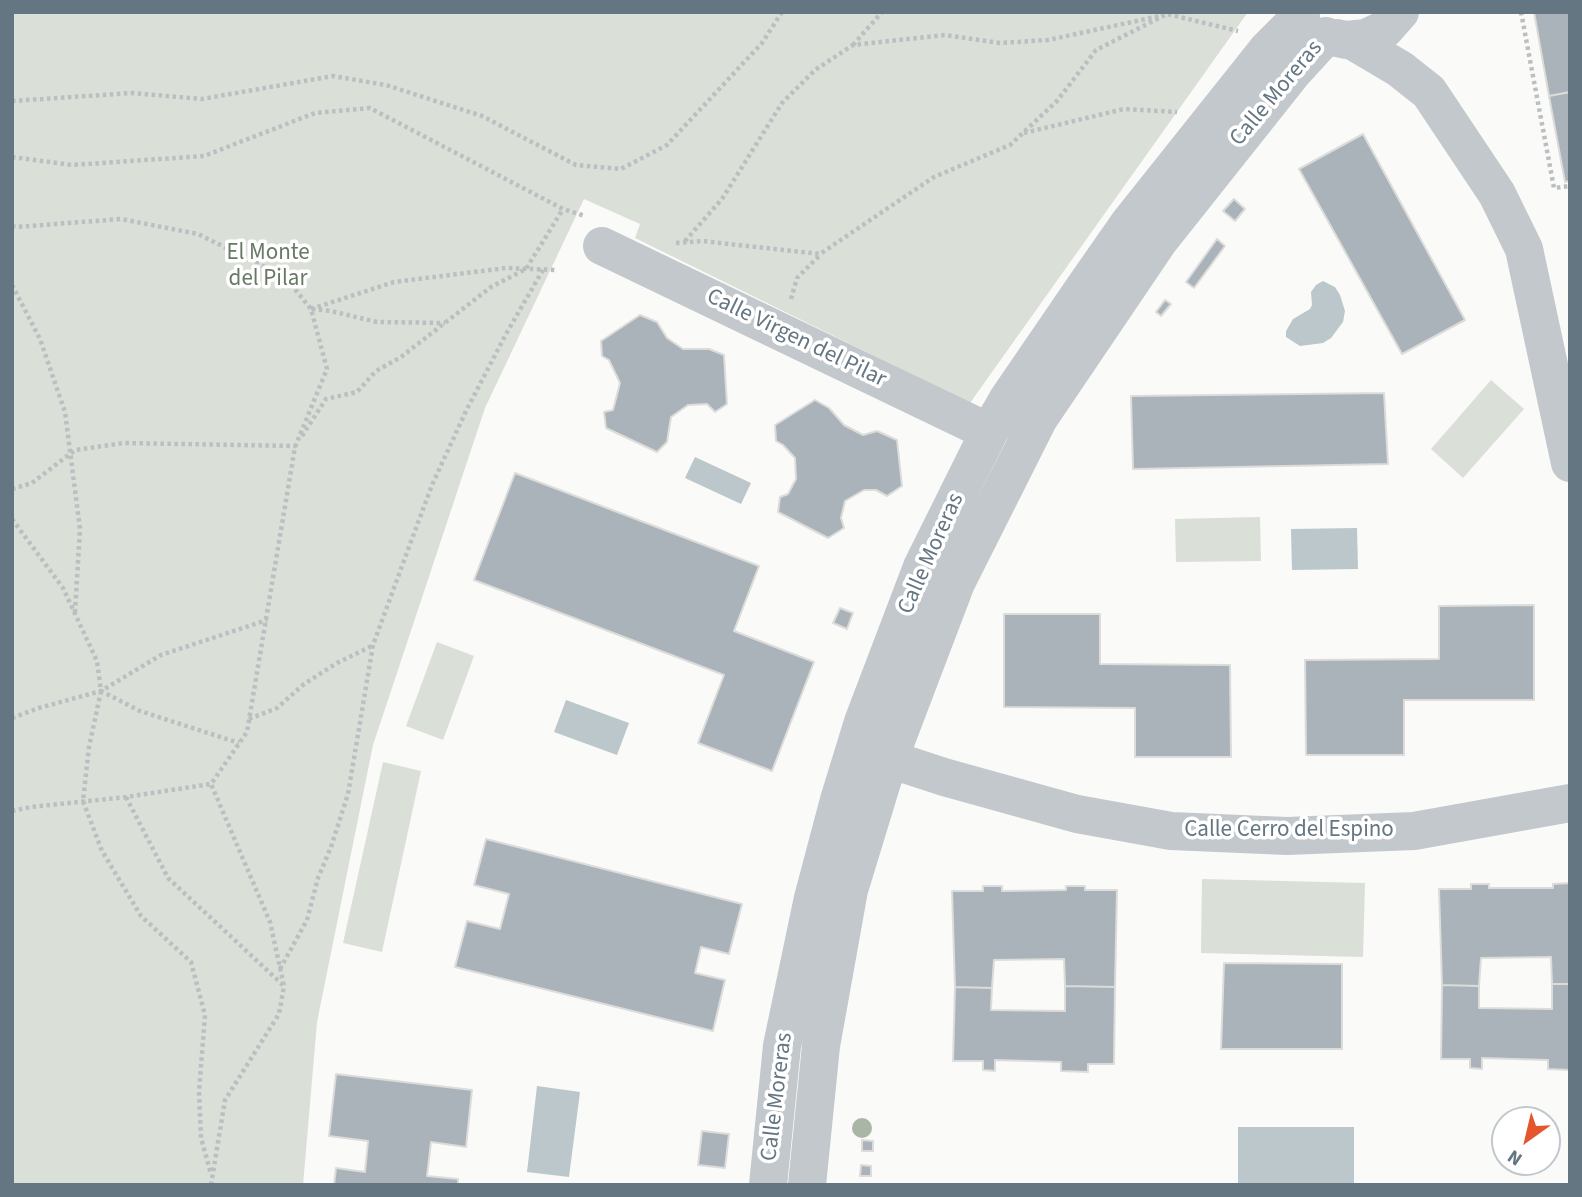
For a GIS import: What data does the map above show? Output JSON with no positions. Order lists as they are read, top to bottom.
{
  "streets": {
    "street": ["Calle Moreras", "Calle Virgen del Pilar", "Calle Cerro del Espino"]
  },
  "crossings": [
    ["Calle Moreras", "Calle Virgen del Pilar"],
    ["Calle Moreras", "Calle Cerro del Espino"]
  ],
  "parks": ["El Monte del Pilar"],
  "north": "bottom left"
}
